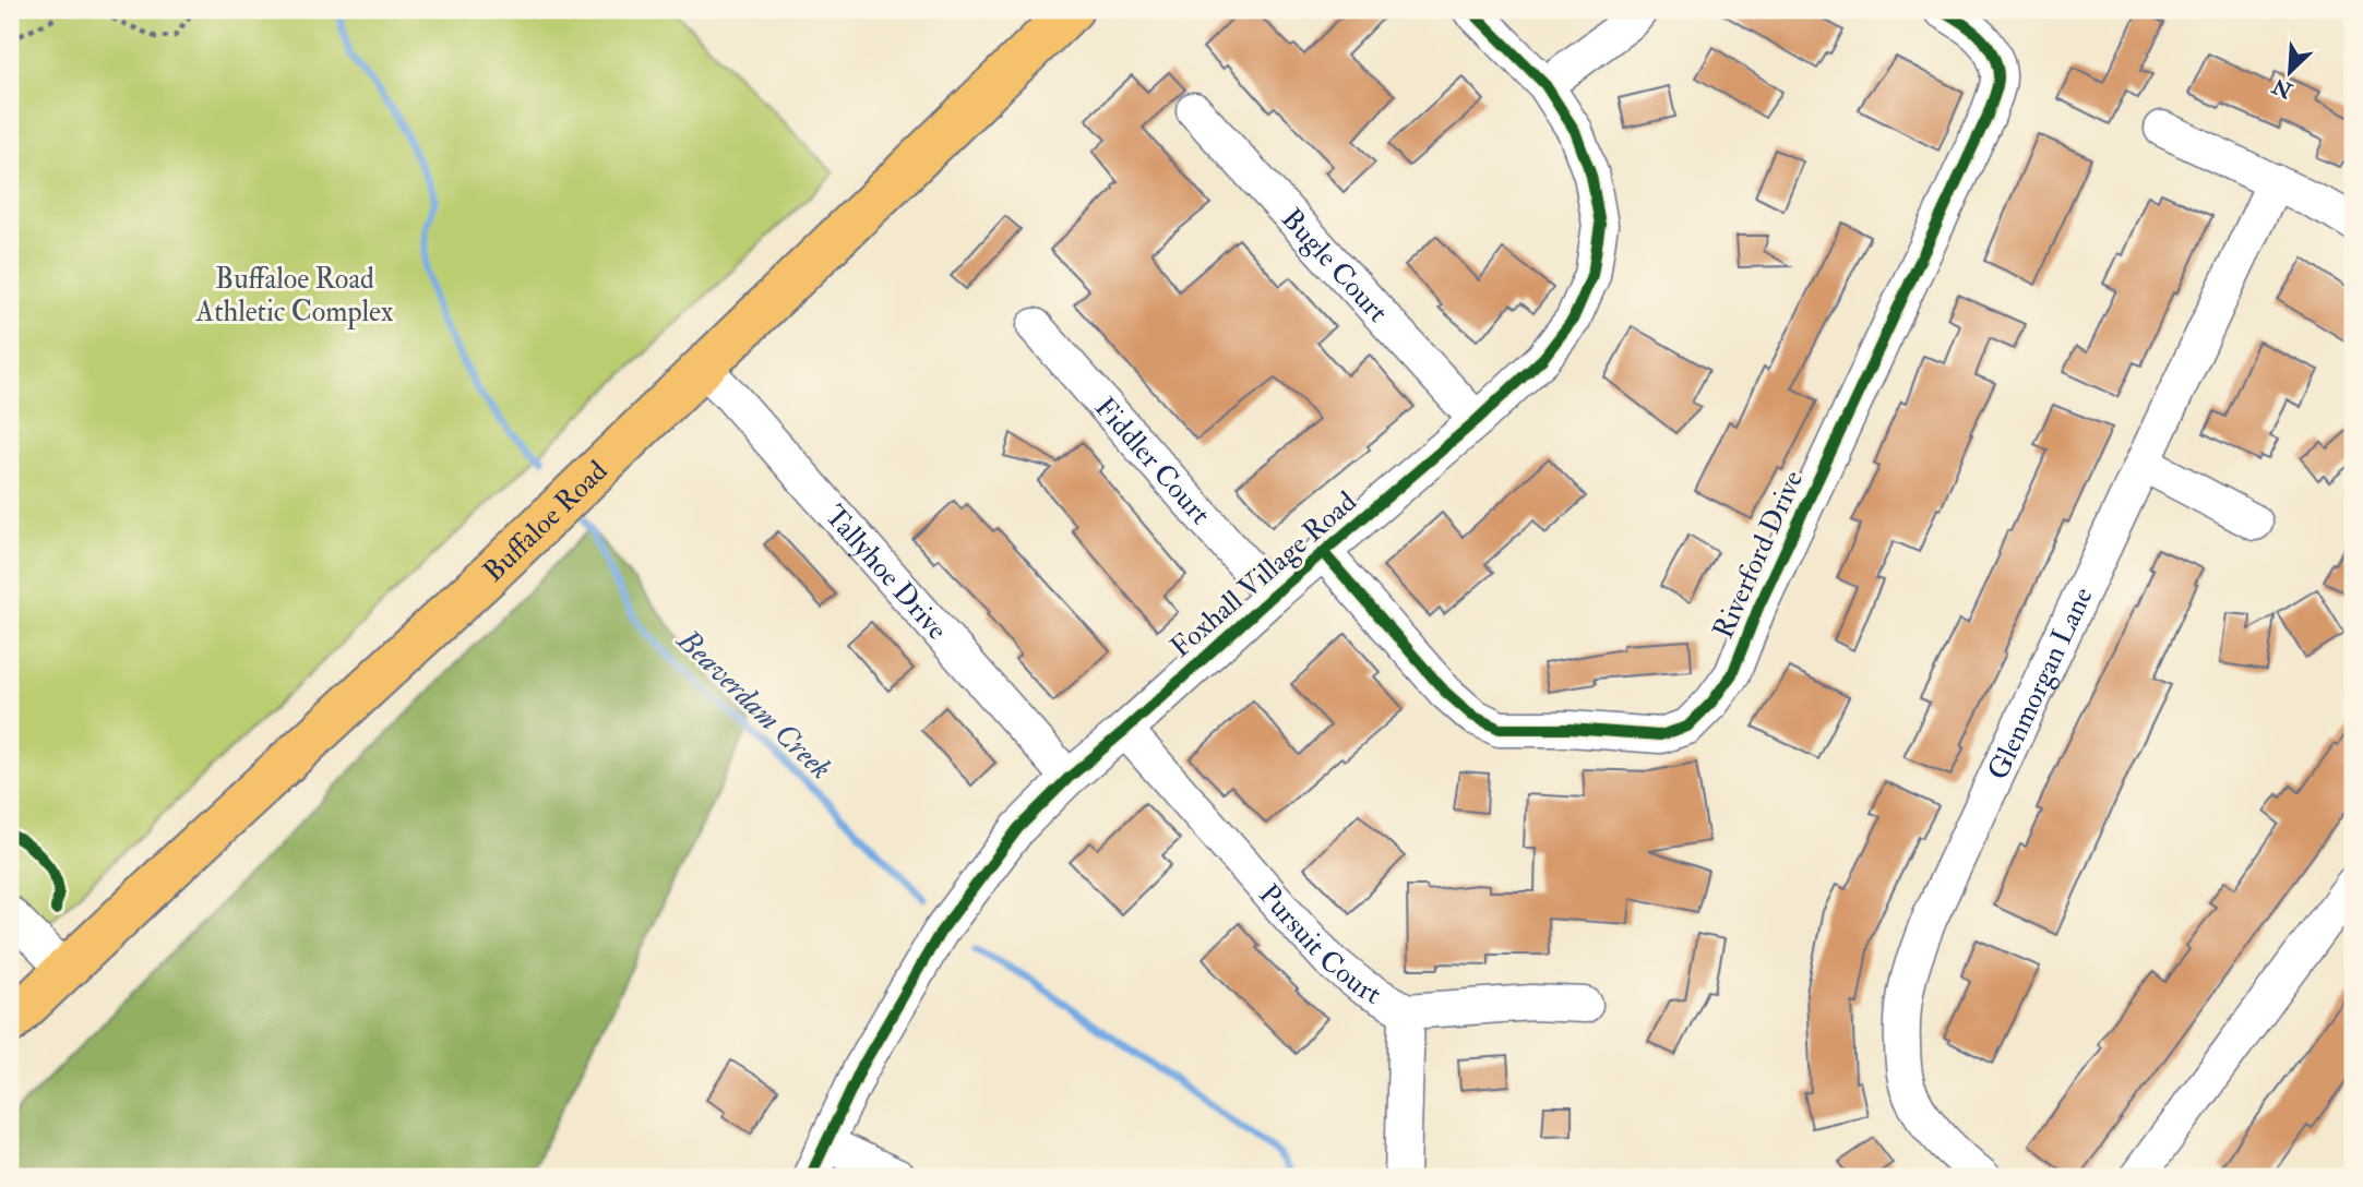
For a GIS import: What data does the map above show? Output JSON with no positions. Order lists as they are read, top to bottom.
{
  "streets": {
    "main road": ["Buffaloe Road"],
    "street": [
      "Bugle Court",
      "Fiddler Court",
      "Riverford Drive",
      "Tallyhoe Drive",
      "Foxhall Village Road",
      "Glenmorgan Lane",
      "Pursuit Court"
    ]
  },
  "crossings": [
    ["Bugle Court", "Foxhall Village Road"],
    ["Fiddler Court", "Foxhall Village Road"],
    ["Buffaloe Road", "Tallyhoe Drive"],
    ["Riverford Drive", "Foxhall Village Road"],
    ["Tallyhoe Drive", "Foxhall Village Road"],
    ["Foxhall Village Road", "Pursuit Court"]
  ],
  "water": ["Beaverdam Creek"],
  "parks": ["Buffaloe Road Athletic Complex"],
  "north": "bottom left"
}
